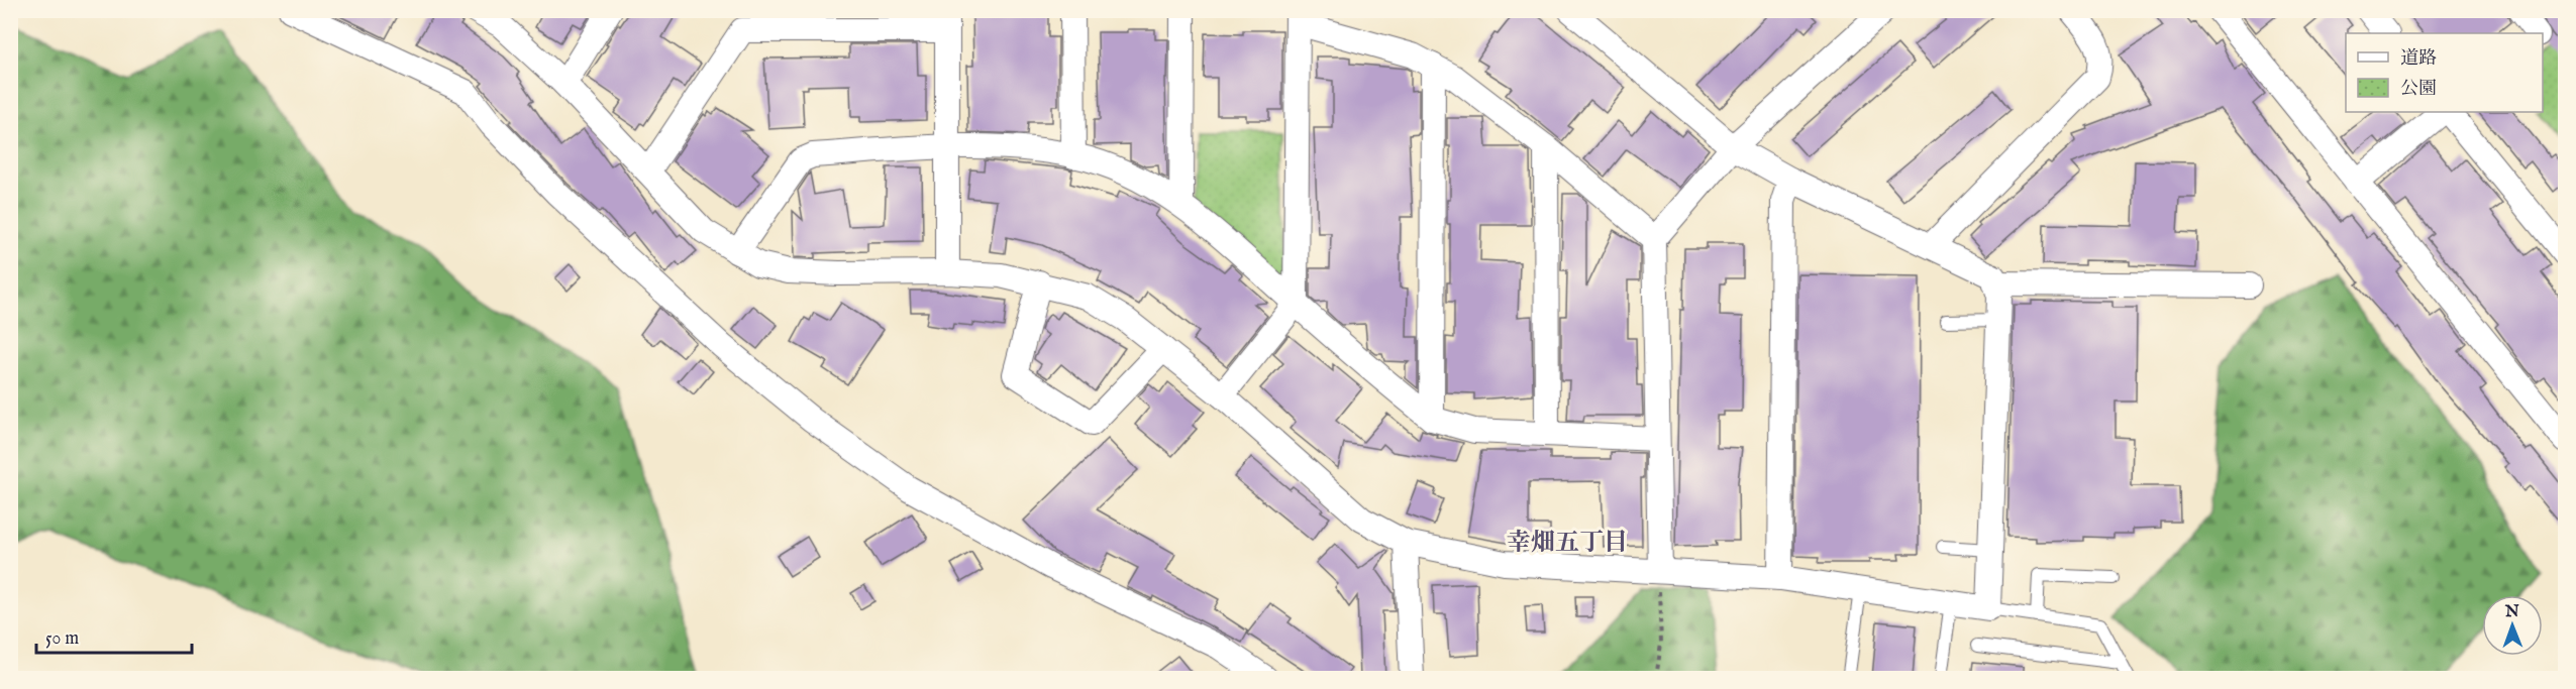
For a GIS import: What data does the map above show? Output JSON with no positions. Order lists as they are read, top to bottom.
{
  "districts": ["幸畑五丁目"],
  "legend": ["道路", "公園"],
  "scale_bar": "50 m",
  "north": "top"
}
